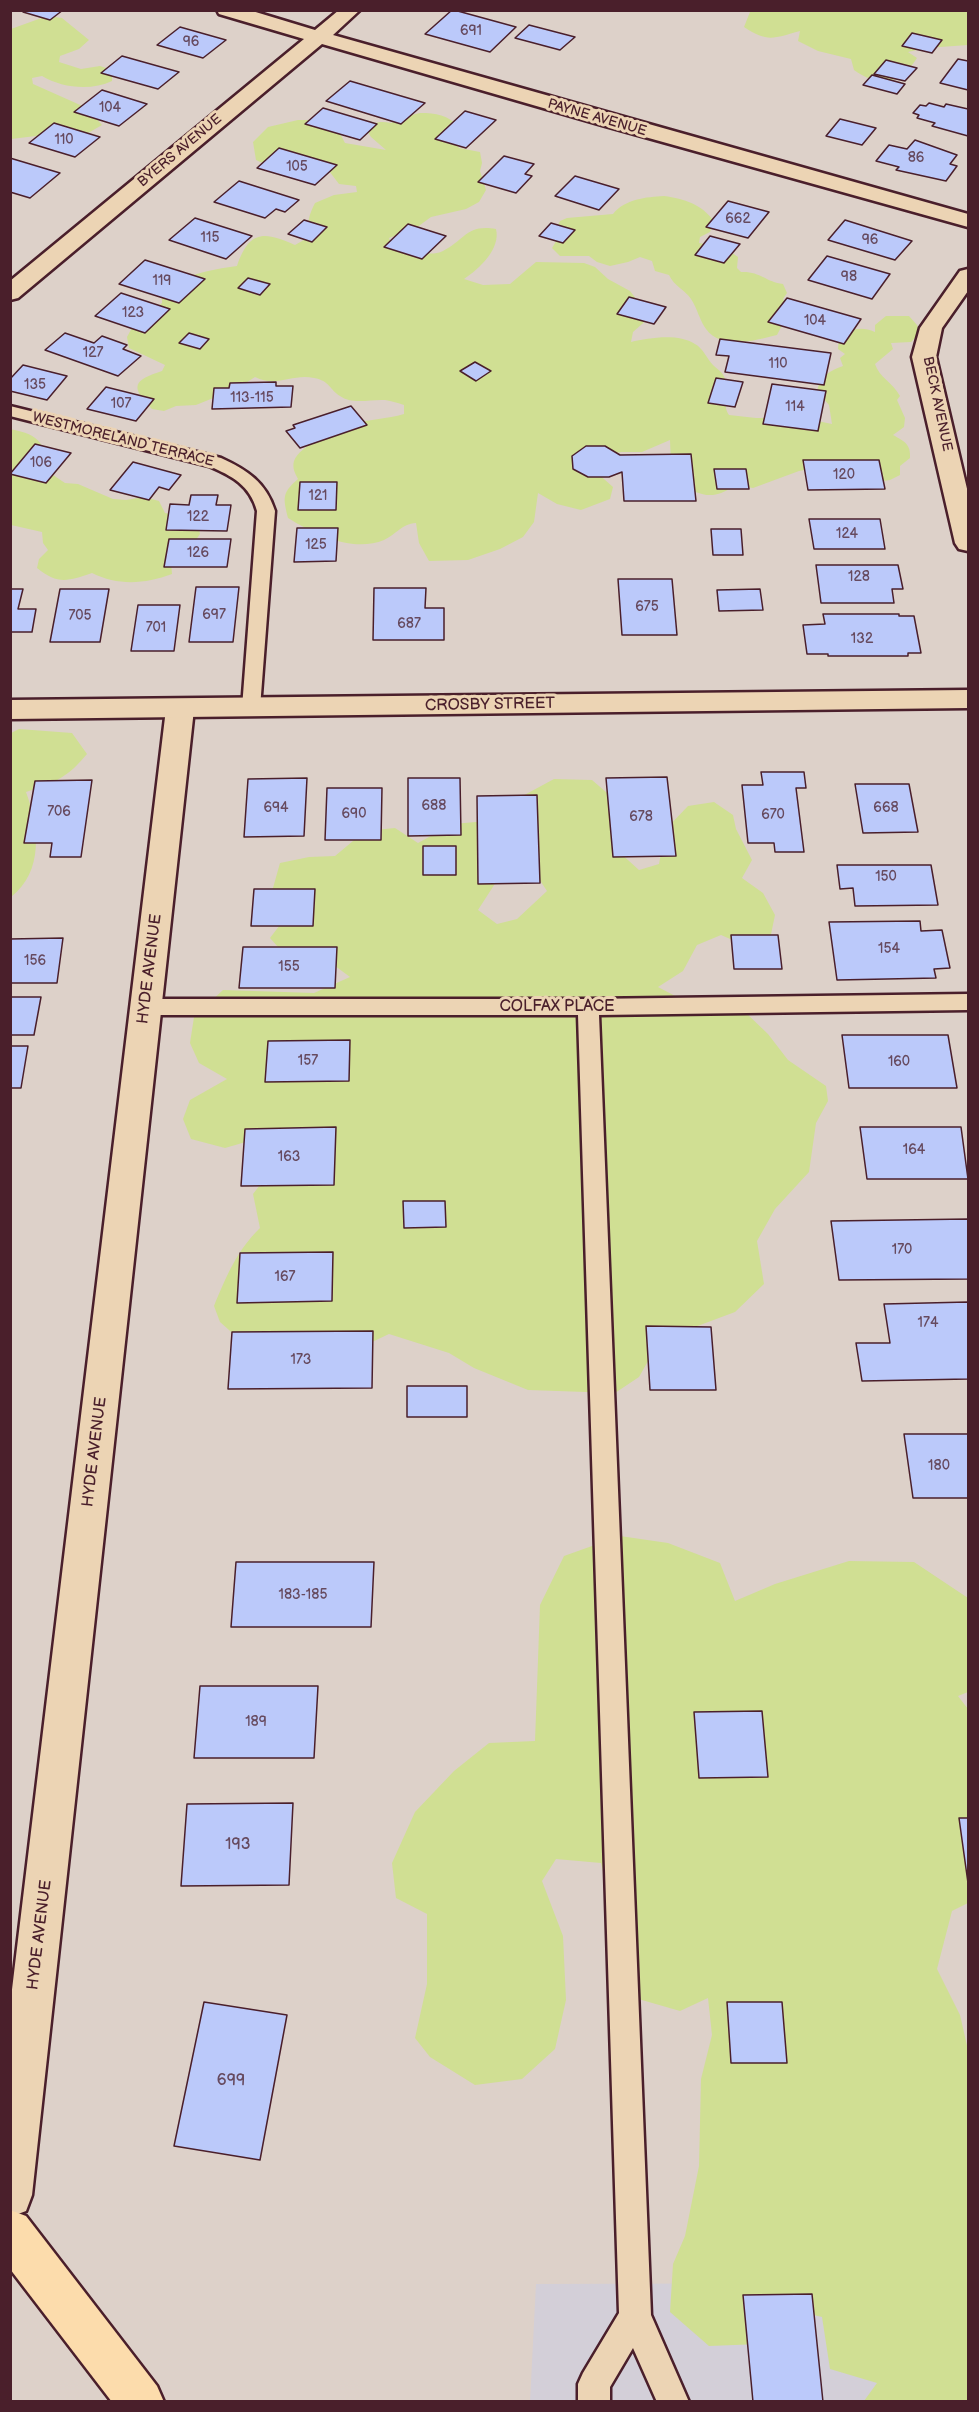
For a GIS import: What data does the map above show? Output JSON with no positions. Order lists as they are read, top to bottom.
{
  "streets": {
    "street": [
      "PAYNE AVENUE",
      "BYERS AVENUE",
      "BECK AVENUE",
      "CROSBY STREET",
      "HYDE AVENUE"
    ],
    "lane": ["WESTMORELAND TERRACE", "COLFAX PLACE"]
  },
  "crossings": [
    ["PAYNE AVENUE", "BYERS AVENUE"],
    ["WESTMORELAND TERRACE", "CROSBY STREET"],
    ["CROSBY STREET", "HYDE AVENUE"],
    ["HYDE AVENUE", "COLFAX PLACE"]
  ],
  "house_numbers": [
    "691",
    "96",
    "104",
    "110",
    "86",
    "105",
    "662",
    "115",
    "96",
    "98",
    "119",
    "123",
    "104",
    "127",
    "110",
    "135",
    "113-115",
    "107",
    "114",
    "106",
    "120",
    "121",
    "122",
    "124",
    "125",
    "126",
    "128",
    "675",
    "697",
    "705",
    "687",
    "701",
    "132",
    "688",
    "694",
    "668",
    "706",
    "690",
    "670",
    "678",
    "150",
    "154",
    "156",
    "155",
    "157",
    "160",
    "164",
    "163",
    "170",
    "167",
    "174",
    "173",
    "180",
    "183-185",
    "189",
    "193",
    "699"
  ]
}
